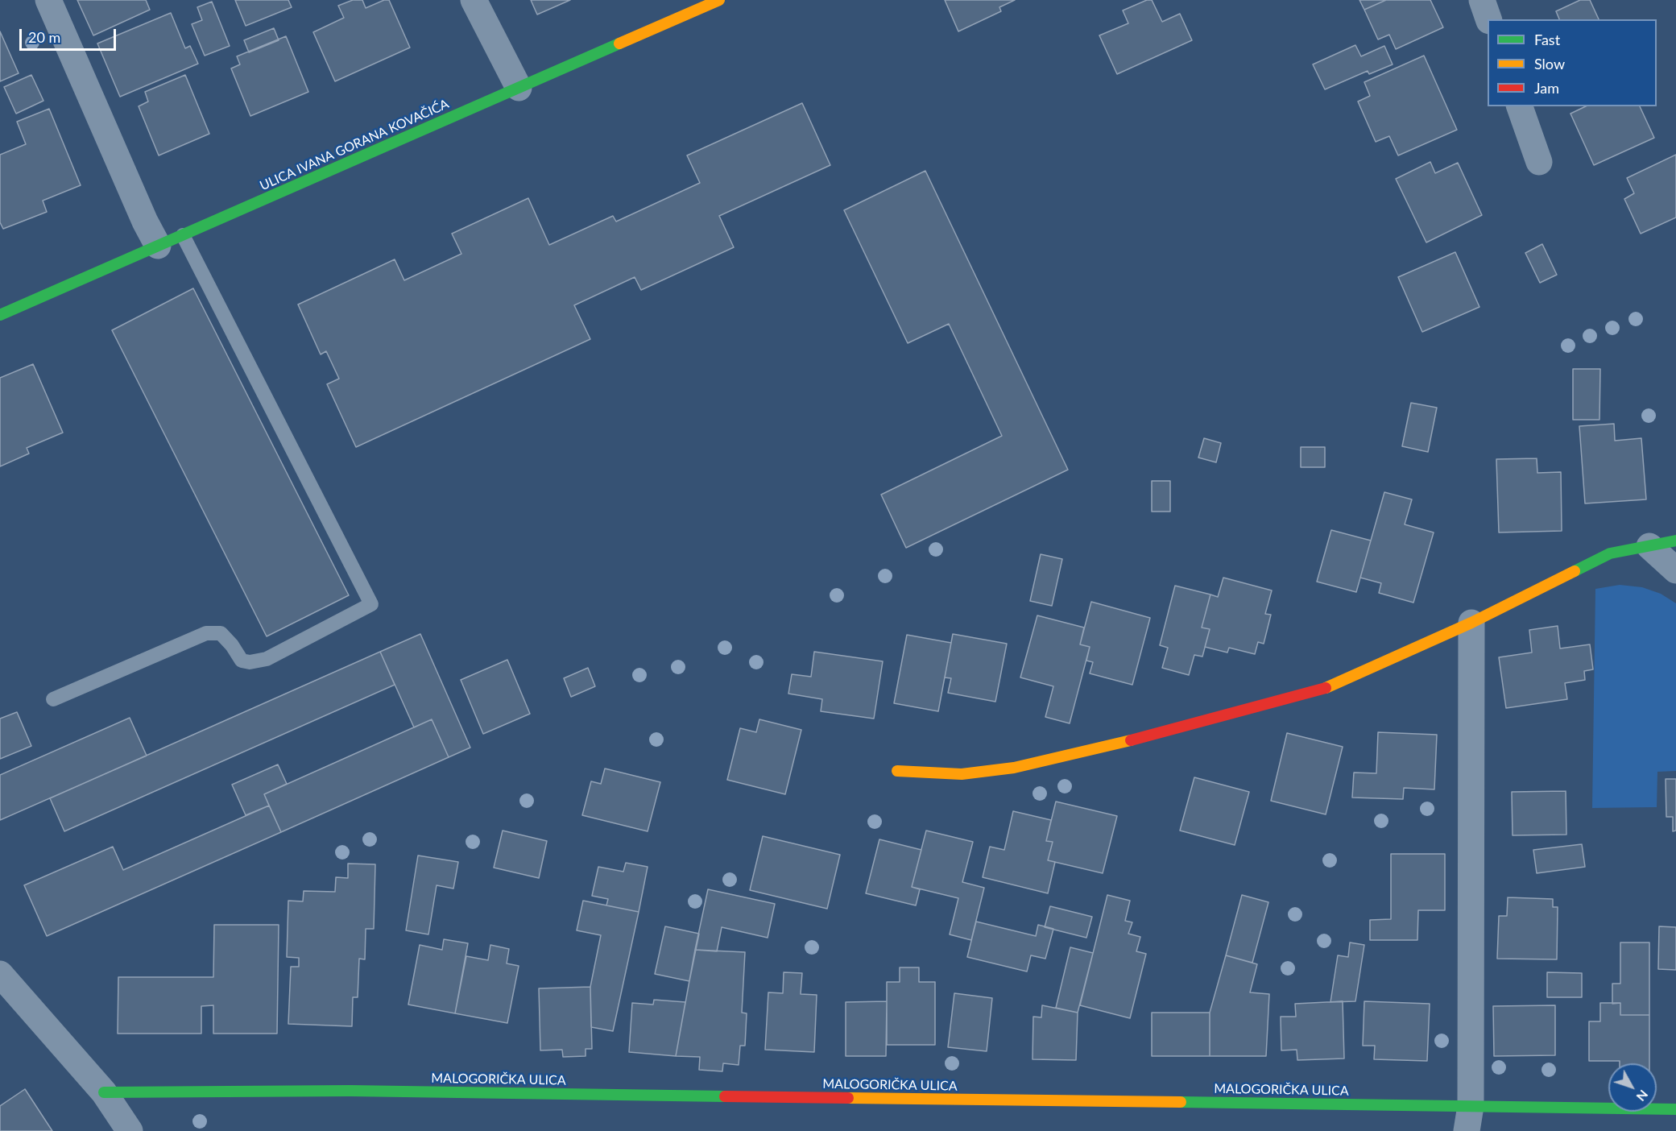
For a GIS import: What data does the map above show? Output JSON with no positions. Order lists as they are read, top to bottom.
{
  "streets": {
    "street": ["ULICA IVANA GORANA KOVAČIĆA", "MALOGORIČKA ULICA"]
  },
  "legend": ["Fast", "Slow", "Jam"],
  "scale_bar": "20 m",
  "north": "bottom right"
}
